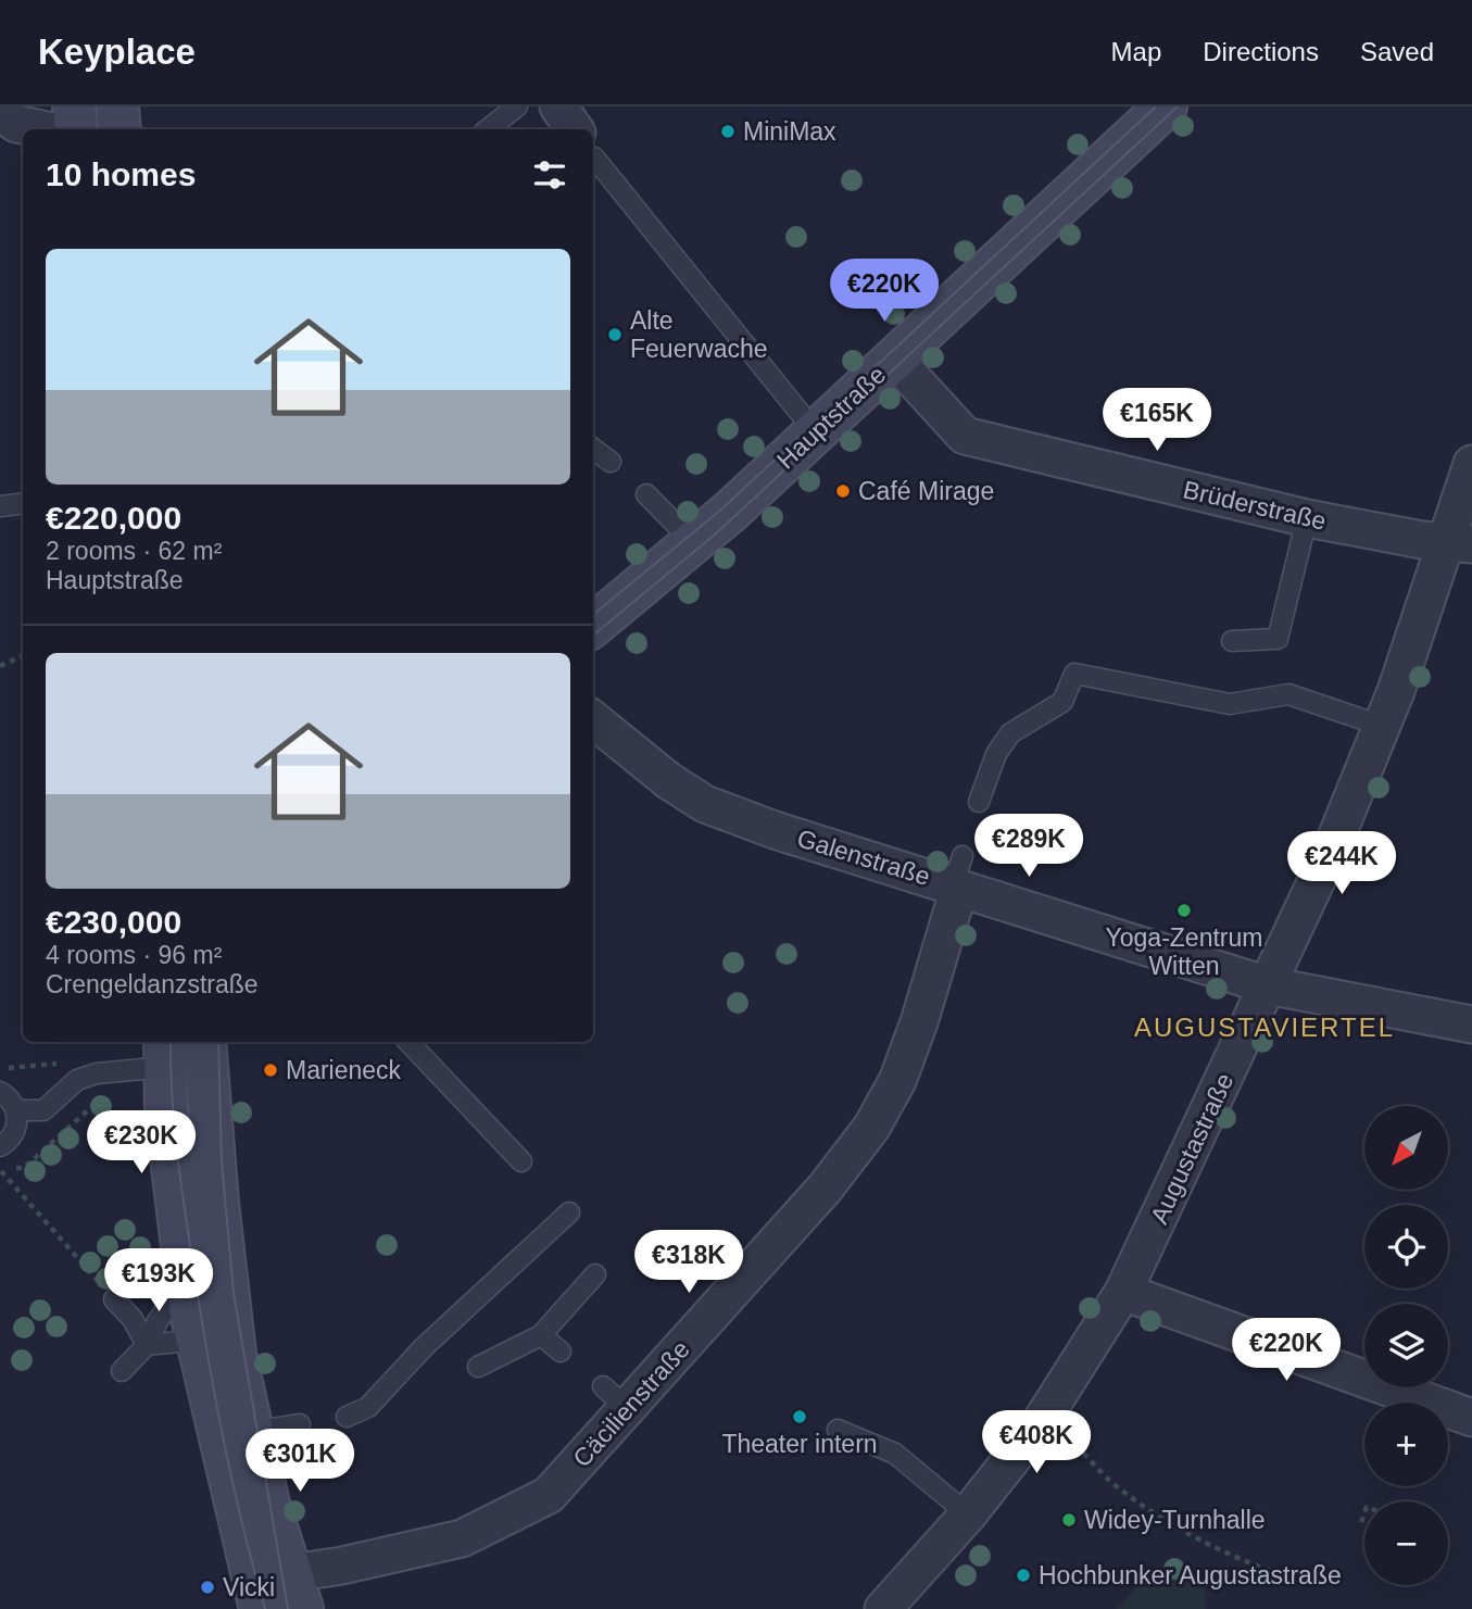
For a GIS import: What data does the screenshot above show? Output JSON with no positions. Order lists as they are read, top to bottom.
{
  "streets": {
    "main road": ["Hauptstraße"],
    "street": [
      "Brüderstraße",
      "Galenstraße",
      "Augustastraße",
      "Cäcilienstraße"
    ]
  },
  "crossings": [
    ["Hauptstraße", "Brüderstraße"],
    ["Brüderstraße", "Augustastraße"],
    ["Galenstraße", "Augustastraße"],
    ["Galenstraße", "Cäcilienstraße"]
  ],
  "districts": ["AUGUSTAVIERTEL"],
  "places": [
    "MiniMax",
    "Alte Feuerwache",
    "Café Mirage",
    "Yoga-Zentrum Witten",
    "Marieneck",
    "Theater intern",
    "Widey-Turnhalle",
    "Hochbunker Augustastraße",
    "Vicki"
  ],
  "north": "bottom left",
  "page": {
    "header": "Keyplace",
    "nav": ["Map", "Directions", "Saved"],
    "heading": "10 homes",
    "list": [
      {
        "name": "€220,000",
        "note": "2 rooms · 62 m² · Hauptstraße"
      },
      {
        "name": "€230,000",
        "note": "4 rooms · 96 m² · Crengeldanzstraße"
      }
    ],
    "price": [
      "€220K",
      "€165K",
      "€289K",
      "€244K",
      "€230K",
      "€318K",
      "€193K",
      "€220K",
      "€408K",
      "€301K"
    ],
    "map_buttons": ["+", "−"]
  }
}
